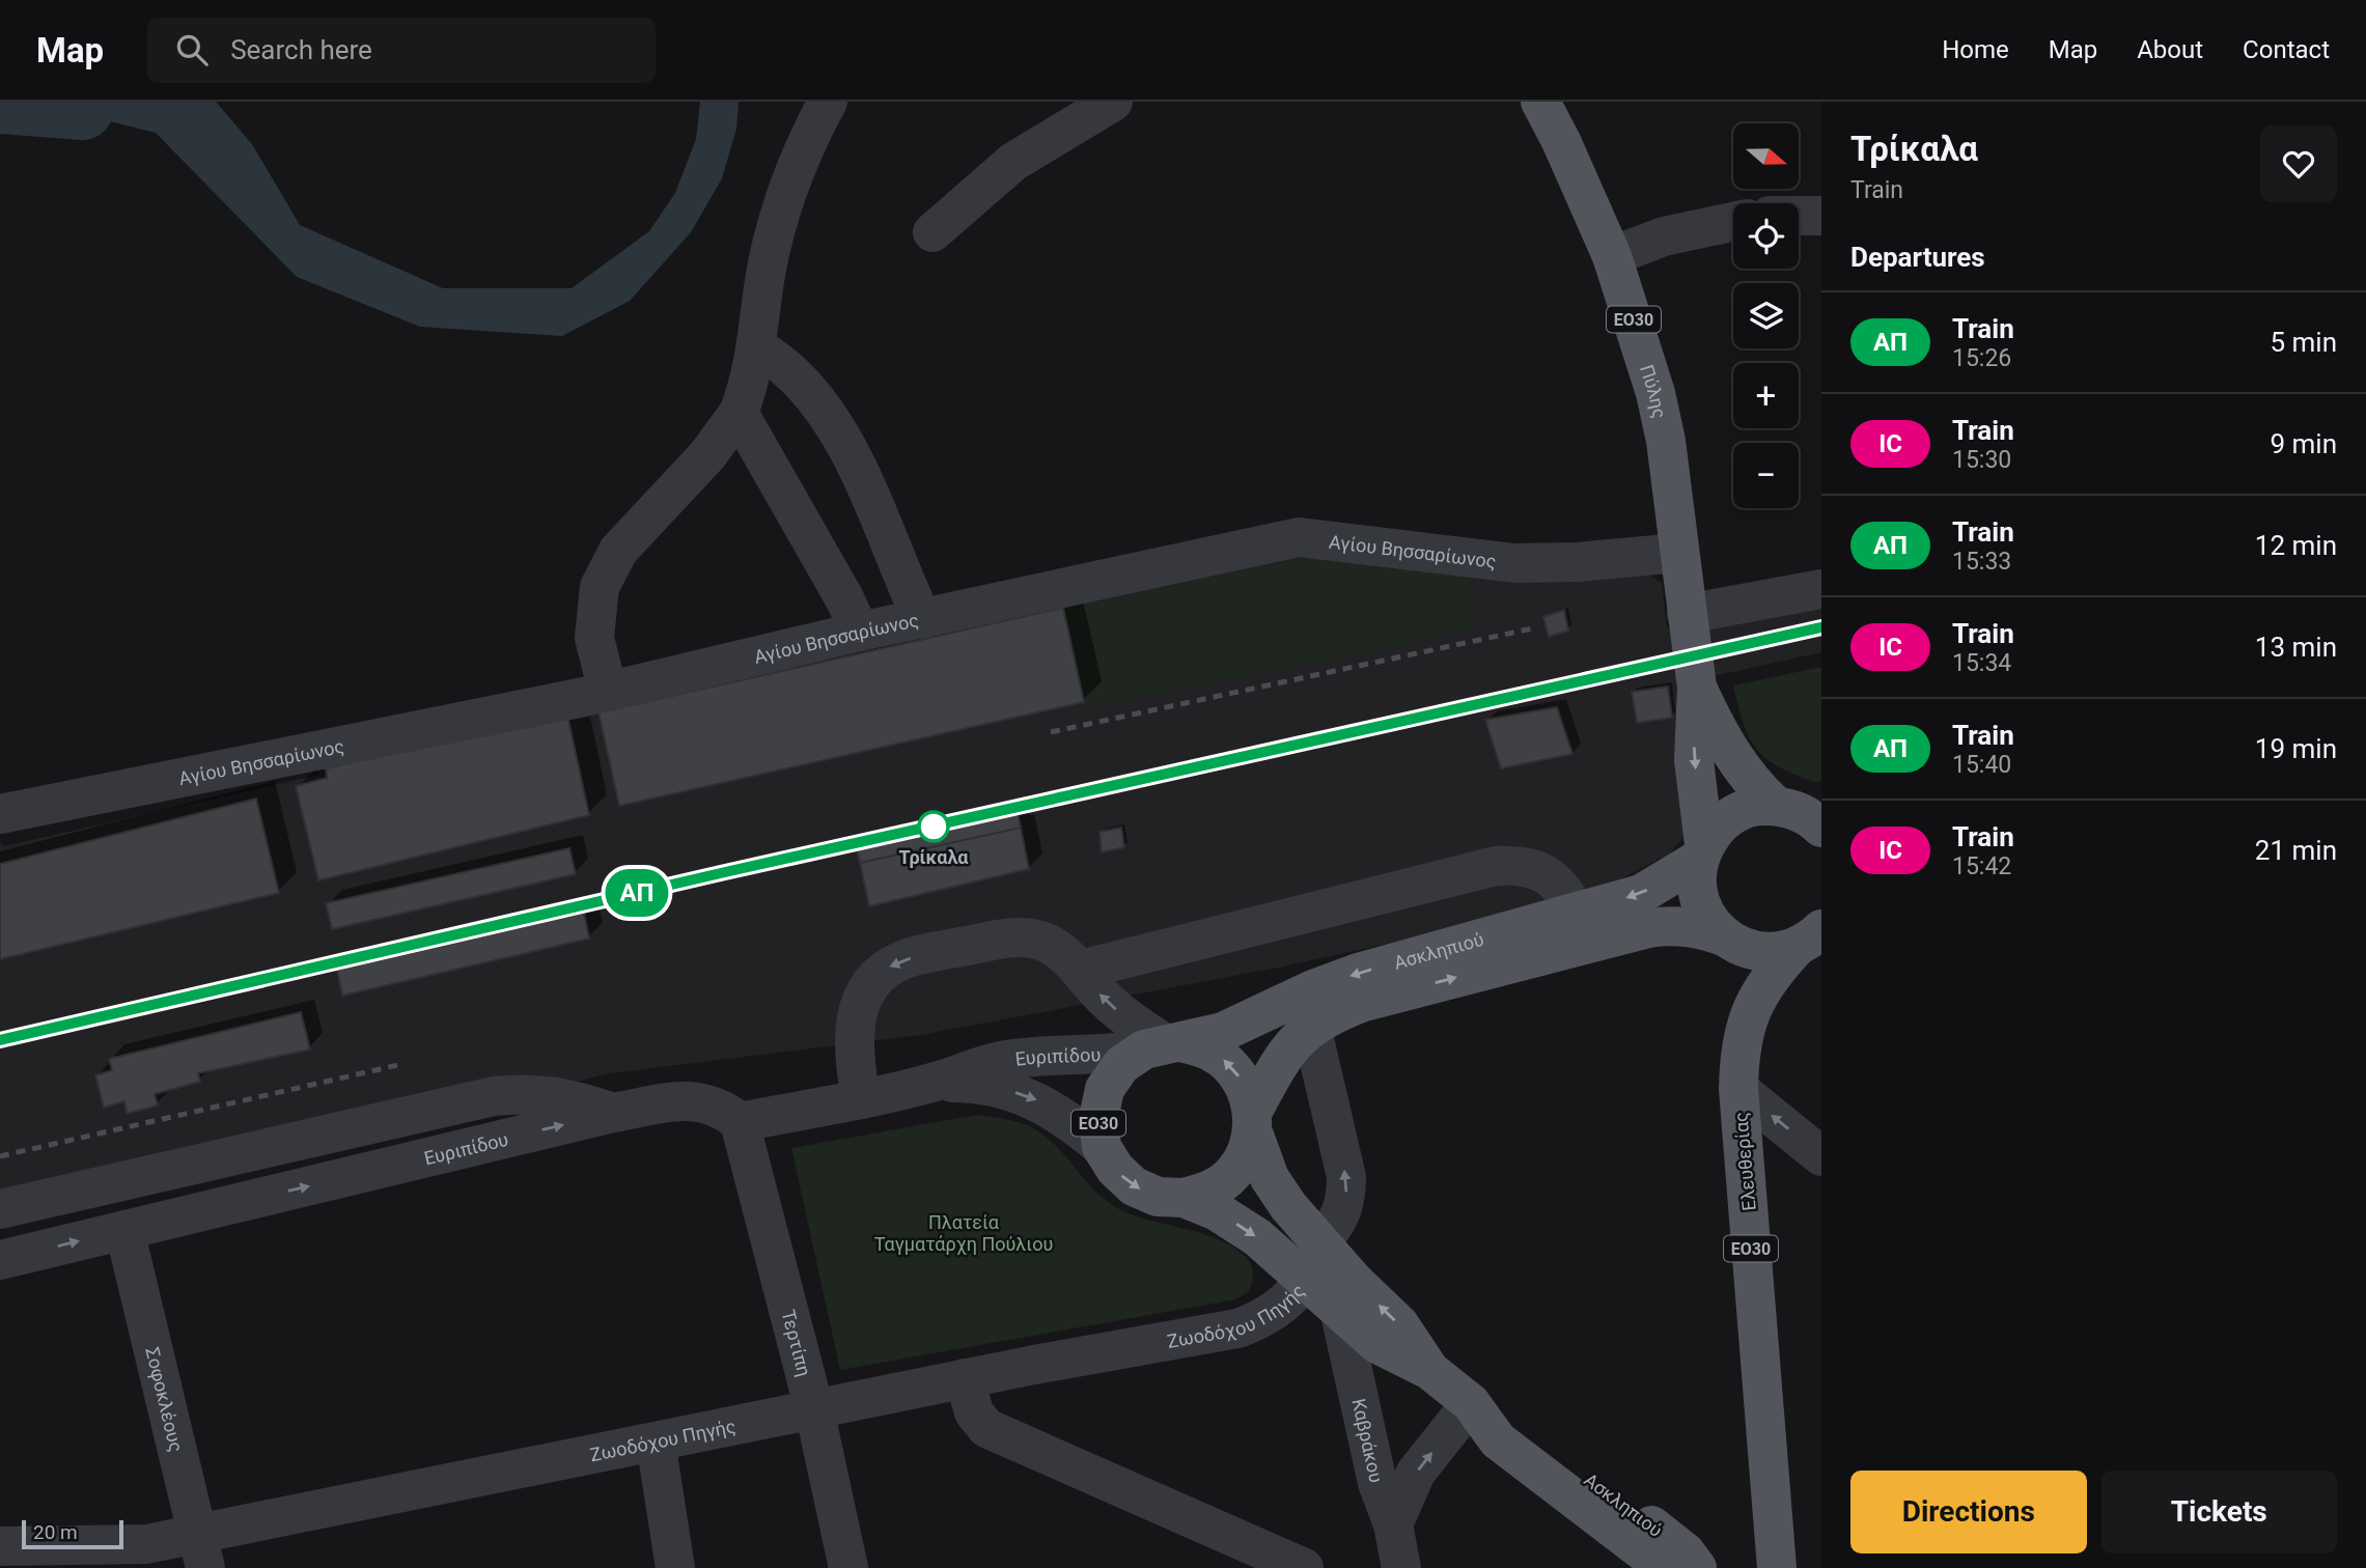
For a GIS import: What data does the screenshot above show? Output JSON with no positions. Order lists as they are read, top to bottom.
{
  "streets": {
    "main road": [
      "ΕΟ30",
      "Πύλης",
      "Ασκληπιού",
      "Ελευθερίας"
    ],
    "street": [
      "Αγίου Βησσαρίωνος",
      "Ευριπίδου",
      "Ζωοδόχου Πηγής",
      "Τερτίπη",
      "Σοφοκλέους",
      "Καβράκου"
    ]
  },
  "crossings": [
    ["Πύλης", "Αγίου Βησσαρίωνος"],
    ["Πύλης", "Ελευθερίας"],
    ["Ασκληπιού", "Ευριπίδου"],
    ["Ασκληπιού", "Ελευθερίας"],
    ["Ασκληπιού", "Ζωοδόχου Πηγής"],
    ["Ασκληπιού", "Καβράκου"],
    ["Ευριπίδου", "Τερτίπη"],
    ["Ευριπίδου", "Σοφοκλέους"],
    ["Ζωοδόχου Πηγής", "Τερτίπη"],
    ["Ζωοδόχου Πηγής", "Σοφοκλέους"]
  ],
  "parks": ["Πλατεία Ταγματάρχη Πούλιου"],
  "places": ["Τρίκαλα"],
  "scale_bar": "20 m",
  "north": "right",
  "page": {
    "header": "Map",
    "search": "Search here",
    "nav": [
      "Home",
      "Map",
      "About",
      "Contact"
    ],
    "on_map": "ΑΠ",
    "heading": [
      ["Τρίκαλα", "Train"],
      "Departures"
    ],
    "map_buttons": ["+", "−"],
    "list": [
      {
        "mark": "ΑΠ",
        "name": "Train",
        "note": "15:26",
        "value": "5 min"
      },
      {
        "mark": "IC",
        "name": "Train",
        "note": "15:30",
        "value": "9 min"
      },
      {
        "mark": "ΑΠ",
        "name": "Train",
        "note": "15:33",
        "value": "12 min"
      },
      {
        "mark": "IC",
        "name": "Train",
        "note": "15:34",
        "value": "13 min"
      },
      {
        "mark": "ΑΠ",
        "name": "Train",
        "note": "15:40",
        "value": "19 min"
      },
      {
        "mark": "IC",
        "name": "Train",
        "note": "15:42",
        "value": "21 min"
      }
    ],
    "buttons": ["Directions", "Tickets"],
    "scale": "20 m"
  }
}
